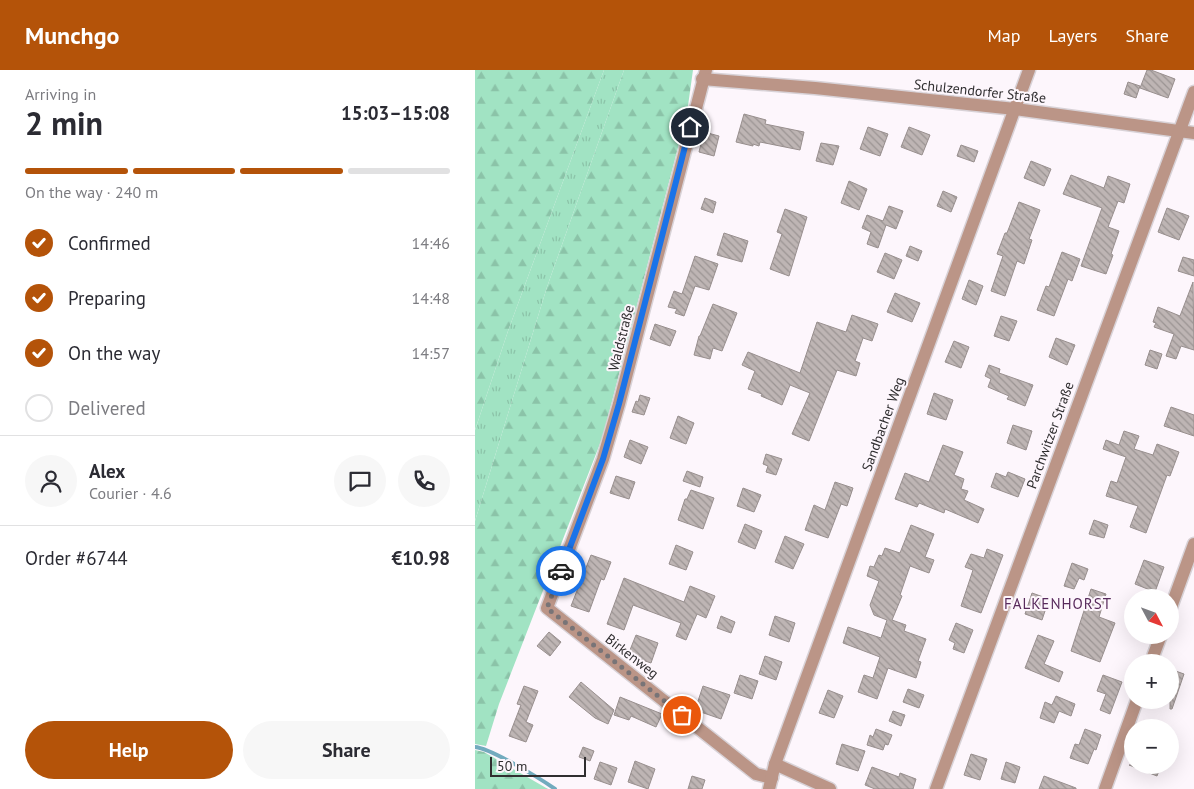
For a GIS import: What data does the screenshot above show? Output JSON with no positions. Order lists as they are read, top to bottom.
{
  "streets": {
    "street": [
      "Schulzendorfer Straße",
      "Waldstraße",
      "Sandbacher Weg",
      "Parchwitzer Straße",
      "Birkenweg"
    ]
  },
  "crossings": [
    ["Schulzendorfer Straße", "Waldstraße"],
    ["Schulzendorfer Straße", "Sandbacher Weg"],
    ["Schulzendorfer Straße", "Parchwitzer Straße"],
    ["Waldstraße", "Birkenweg"],
    ["Sandbacher Weg", "Birkenweg"]
  ],
  "districts": ["FALKENHORST"],
  "scale_bar": "50 m",
  "north": "bottom right",
  "page": {
    "header": "Munchgo",
    "nav": ["Map", "Layers", "Share"],
    "heading": ["2 min", "Arriving in", "15:03–15:08"],
    "panel": [
      "Alex",
      "Courier · 4.6",
      "Order #6744",
      "€10.98"
    ],
    "bar": "On the way · 240 m",
    "list": [
      ["Confirmed", "14:46"],
      ["Preparing", "14:48"],
      ["On the way", "14:57"],
      "Delivered"
    ],
    "map_buttons": ["+", "−"],
    "buttons": ["Help", "Share"],
    "scale": "50 m"
  }
}
